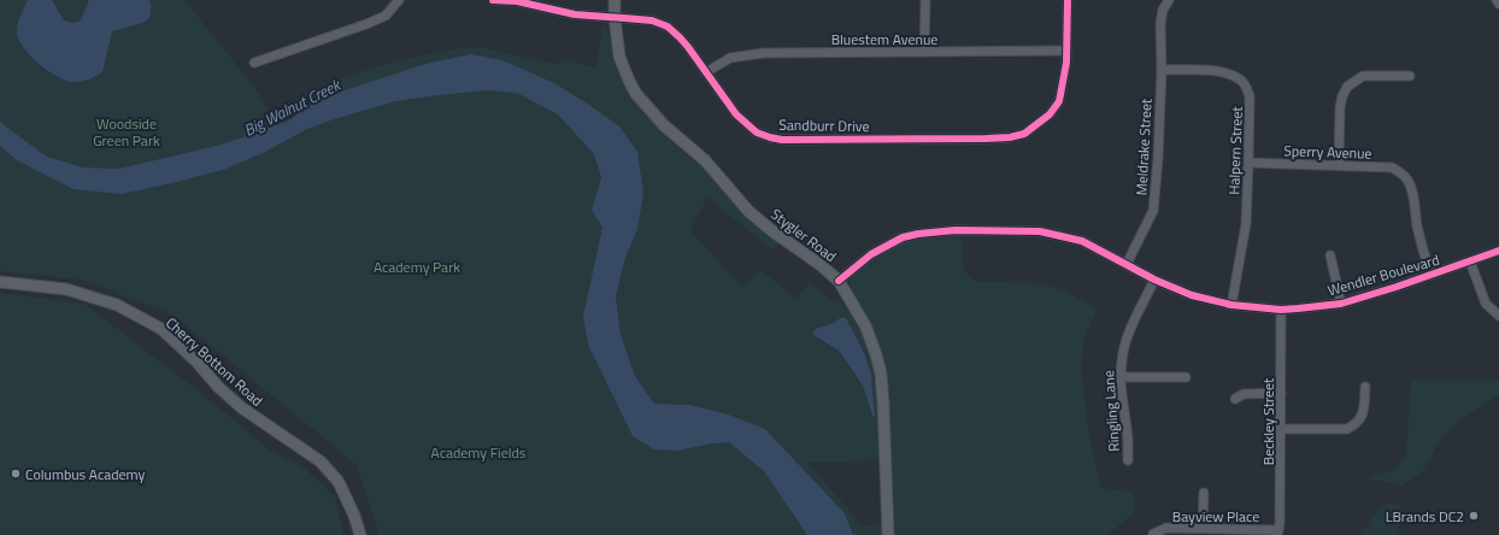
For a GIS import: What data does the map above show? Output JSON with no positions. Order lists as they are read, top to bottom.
{
  "streets": {
    "main road": ["Stygler Road", "Cherry Bottom Road"],
    "street": [
      "Bluestem Avenue",
      "Sandburr Drive",
      "Meldrake Street",
      "Halpern Street",
      "Sperry Avenue",
      "Wendler Boulevard",
      "Ringling Lane",
      "Beckley Street",
      "Bayview Place"
    ]
  },
  "crossings": [
    ["Bluestem Avenue", "Sandburr Drive"],
    ["Sandburr Drive", "Stygler Road"],
    ["Meldrake Street", "Halpern Street"],
    ["Meldrake Street", "Wendler Boulevard"],
    ["Halpern Street", "Sperry Avenue"],
    ["Halpern Street", "Wendler Boulevard"],
    ["Sperry Avenue", "Wendler Boulevard"],
    ["Stygler Road", "Wendler Boulevard"],
    ["Wendler Boulevard", "Ringling Lane"],
    ["Wendler Boulevard", "Beckley Street"],
    ["Beckley Street", "Bayview Place"]
  ],
  "water": ["Big Walnut Creek"],
  "parks": ["Woodside Green Park", "Academy Park", "Academy Fields"],
  "places": ["Columbus Academy", "LBrands DC2"]
}
